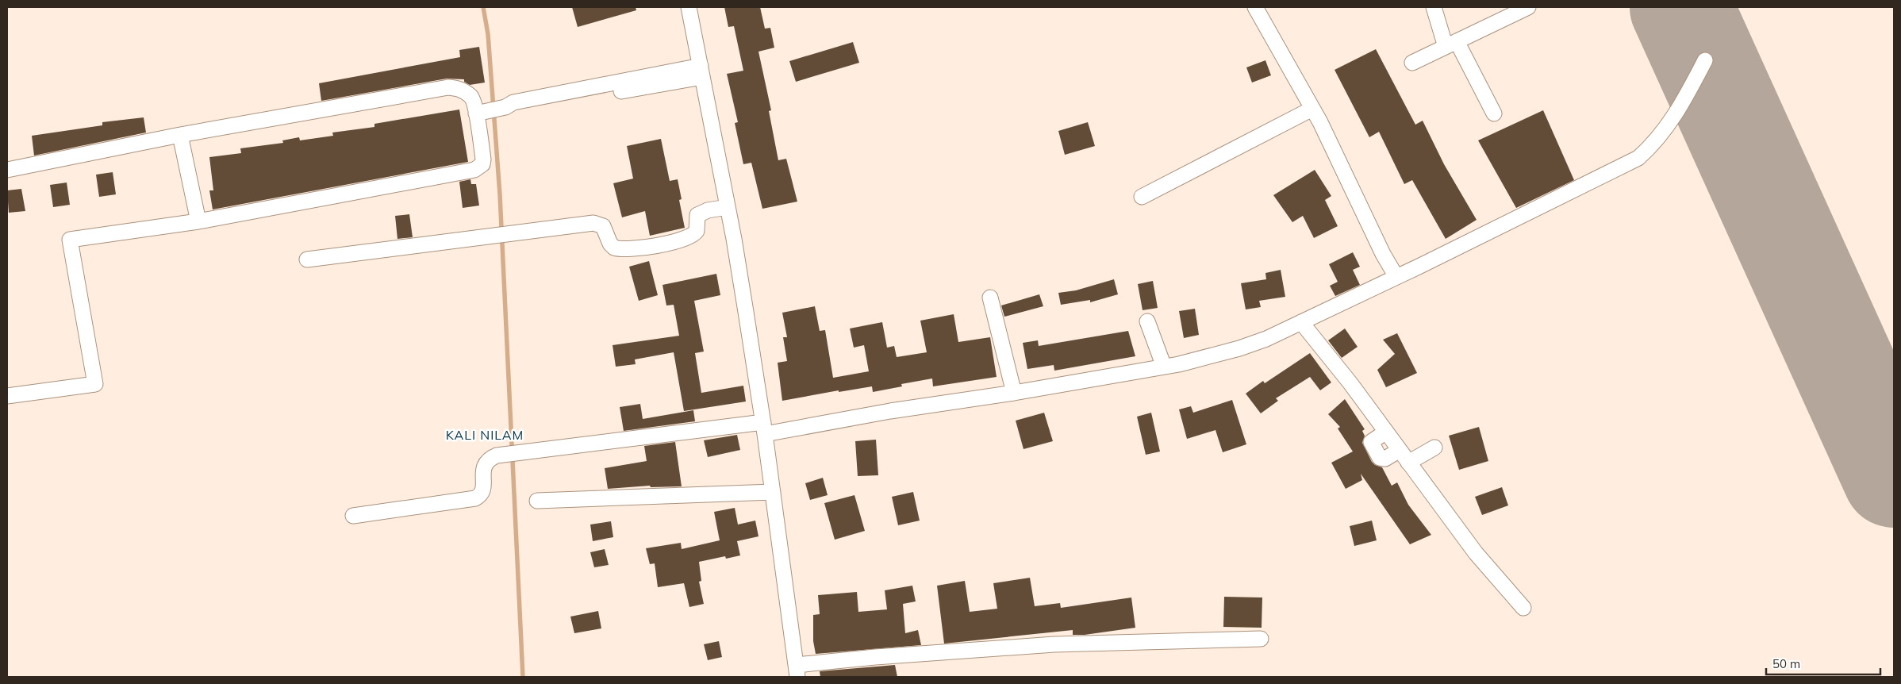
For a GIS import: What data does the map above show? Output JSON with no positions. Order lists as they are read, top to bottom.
{
  "districts": ["KALI NILAM"],
  "scale_bar": "50 m"
}
